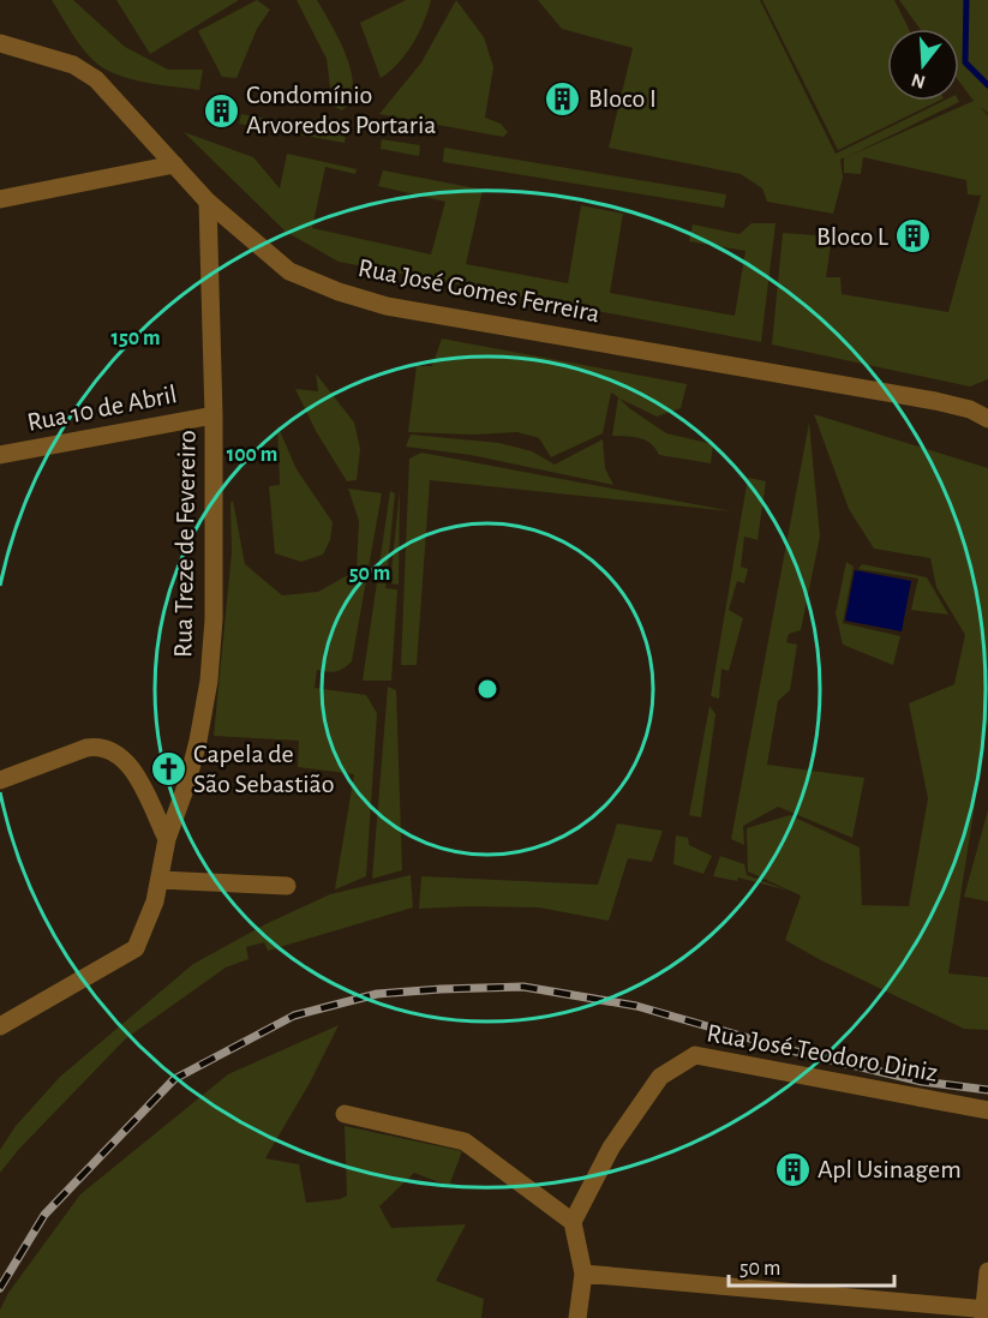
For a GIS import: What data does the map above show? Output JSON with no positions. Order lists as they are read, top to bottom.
{
  "streets": {
    "street": [
      "Rua José Gomes Ferreira",
      "Rua 10 de Abril",
      "Rua Treze de Fevereiro",
      "Rua José Teodoro Diniz"
    ]
  },
  "crossings": [
    ["Rua José Gomes Ferreira", "Rua Treze de Fevereiro"],
    ["Rua 10 de Abril", "Rua Treze de Fevereiro"]
  ],
  "places": {
    "building": [
      "Bloco I",
      "Condomínio Arvoredos Portaria",
      "Bloco L",
      "Apl Usinagem"
    ],
    "church": ["Capela de São Sebastião"]
  },
  "scale_bar": "50 m",
  "north": "bottom",
  "rings": ["150 m", "100 m", "50 m"]
}
